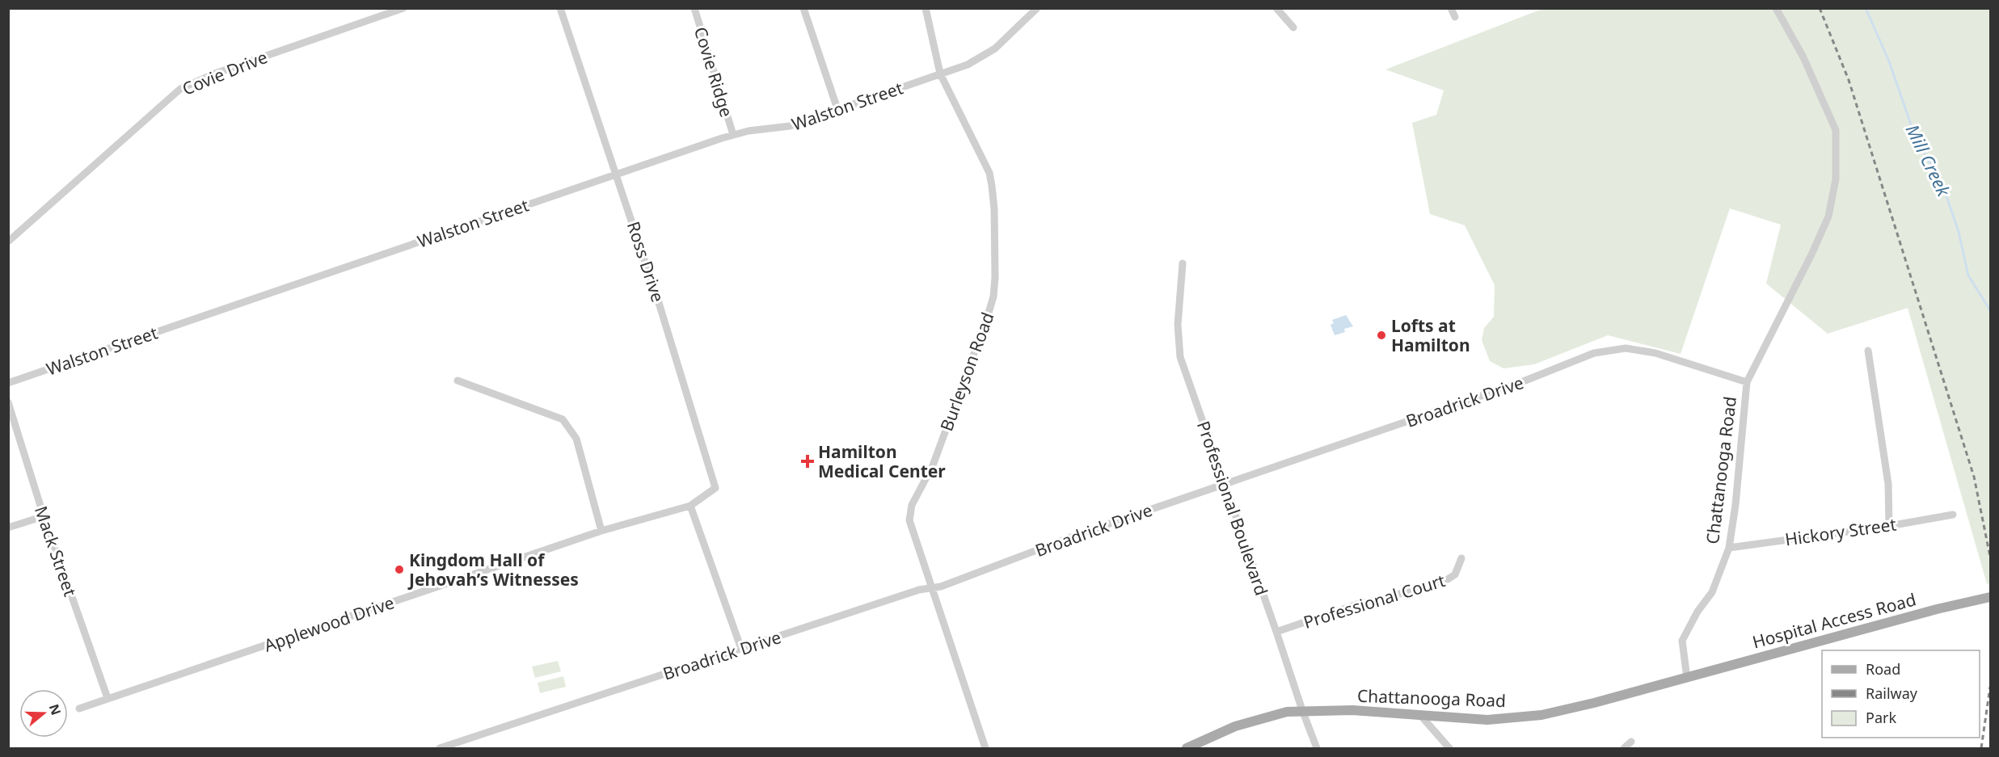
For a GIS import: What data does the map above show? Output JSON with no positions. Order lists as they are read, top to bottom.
{
  "streets": {
    "main road": ["Chattanooga Road", "Hospital Access Road"],
    "street": [
      "Covie Ridge",
      "Covie Drive",
      "Walston Street",
      "Ross Drive",
      "Burleyson Road",
      "Broadrick Drive",
      "Professional Boulevard",
      "Hickory Street",
      "Mack Street",
      "Professional Court",
      "Applewood Drive"
    ]
  },
  "crossings": [
    ["Covie Ridge", "Walston Street"],
    ["Walston Street", "Ross Drive"],
    ["Walston Street", "Burleyson Road"],
    ["Ross Drive", "Applewood Drive"],
    ["Burleyson Road", "Broadrick Drive"],
    ["Broadrick Drive", "Chattanooga Road"],
    ["Broadrick Drive", "Professional Boulevard"],
    ["Chattanooga Road", "Professional Boulevard"],
    ["Chattanooga Road", "Hickory Street"],
    ["Chattanooga Road", "Hospital Access Road"],
    ["Professional Boulevard", "Professional Court"],
    ["Mack Street", "Applewood Drive"]
  ],
  "water": ["Mill Creek"],
  "places": {
    "other": ["Lofts at Hamilton", "Kingdom Hall of Jehovah’s Witnesses"],
    "health": ["Hamilton Medical Center"]
  },
  "legend": ["Road", "Railway", "Park"],
  "north": "right"
}
